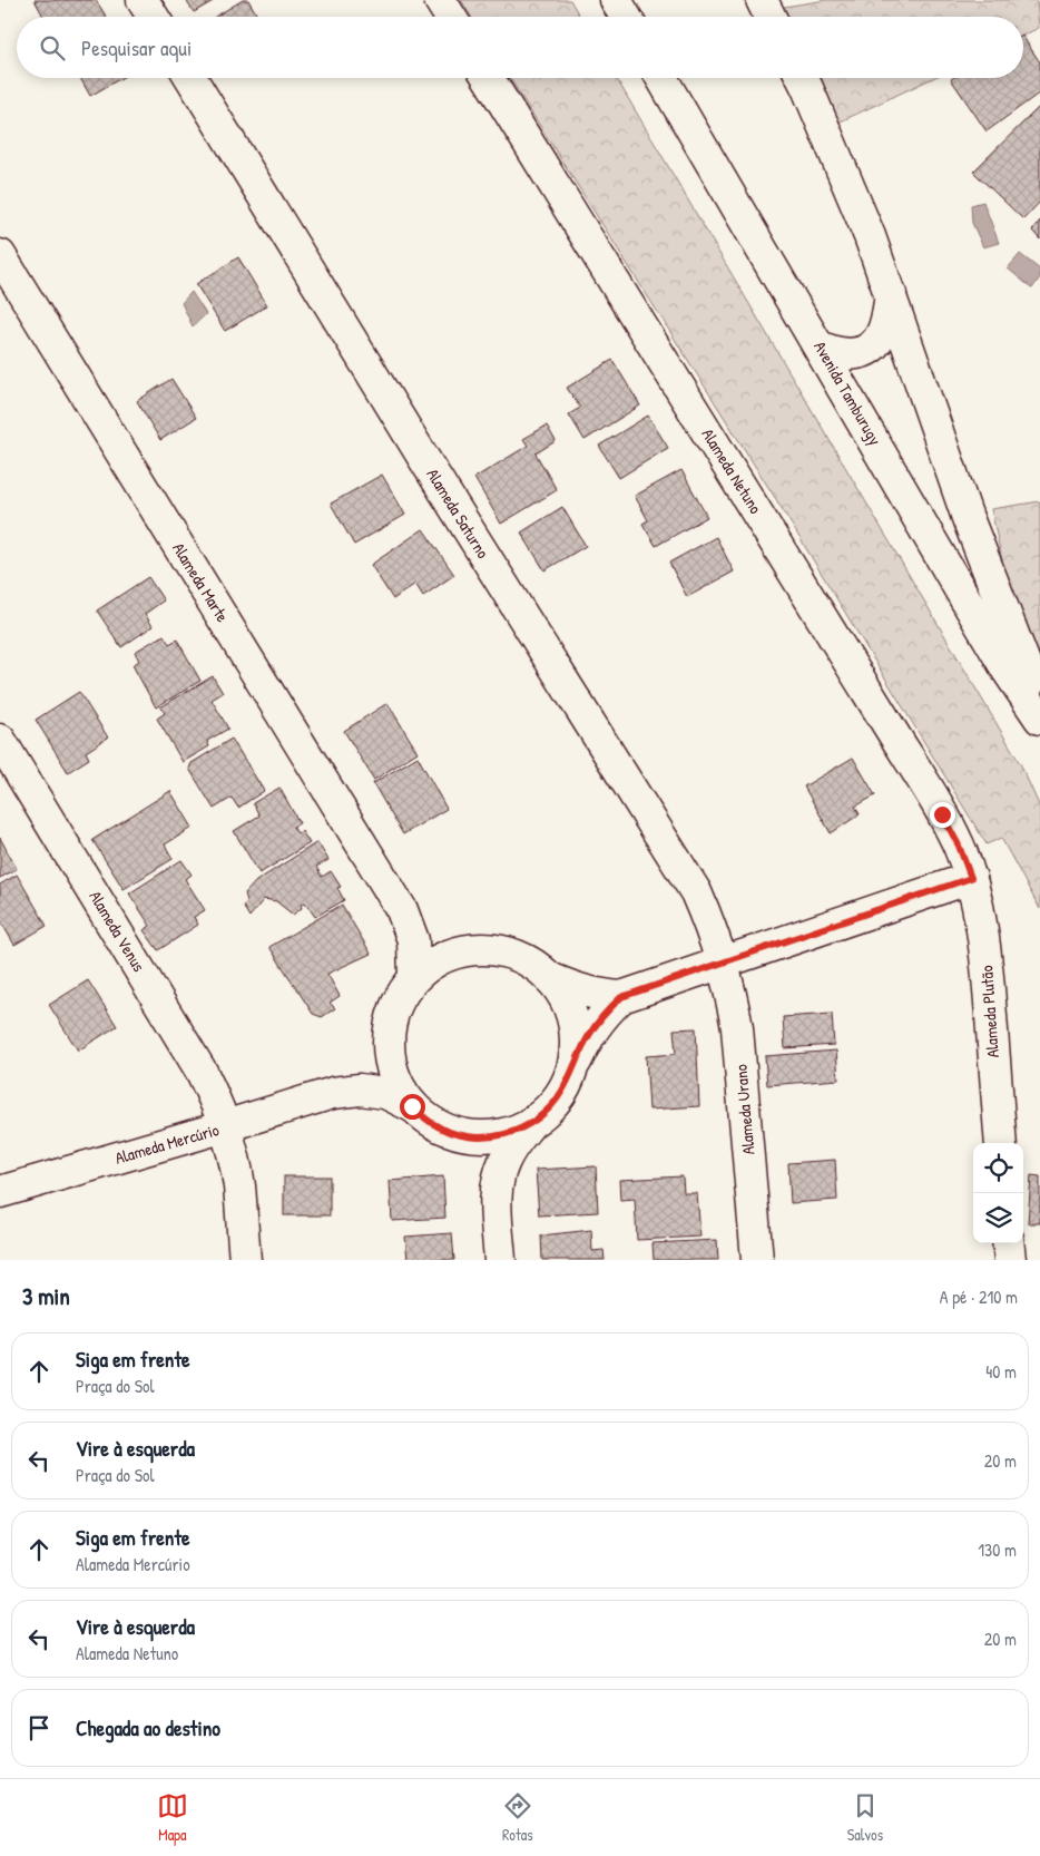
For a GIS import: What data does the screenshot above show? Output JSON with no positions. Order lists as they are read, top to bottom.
{
  "streets": {
    "street": [
      "Avenida Tamburugy",
      "Alameda Netuno",
      "Alameda Saturno",
      "Alameda Marte",
      "Alameda Venus",
      "Alameda Plutão",
      "Alameda Urano",
      "Alameda Mercúrio"
    ]
  },
  "crossings": [
    ["Alameda Netuno", "Alameda Plutão"],
    ["Alameda Saturno", "Alameda Urano"],
    ["Alameda Marte", "Alameda Mercúrio"],
    ["Alameda Venus", "Alameda Mercúrio"]
  ],
  "page": {
    "search": "Pesquisar aqui",
    "heading": ["3 min", "A pé · 210 m"],
    "list": [
      ["Siga em frente", "Praça do Sol", "40 m"],
      ["Vire à esquerda", "Praça do Sol", "20 m"],
      ["Siga em frente", "Alameda Mercúrio", "130 m"],
      ["Vire à esquerda", "Alameda Netuno", "20 m"],
      "Chegada ao destino"
    ],
    "nav": ["Mapa", "Rotas", "Salvos"]
  }
}
